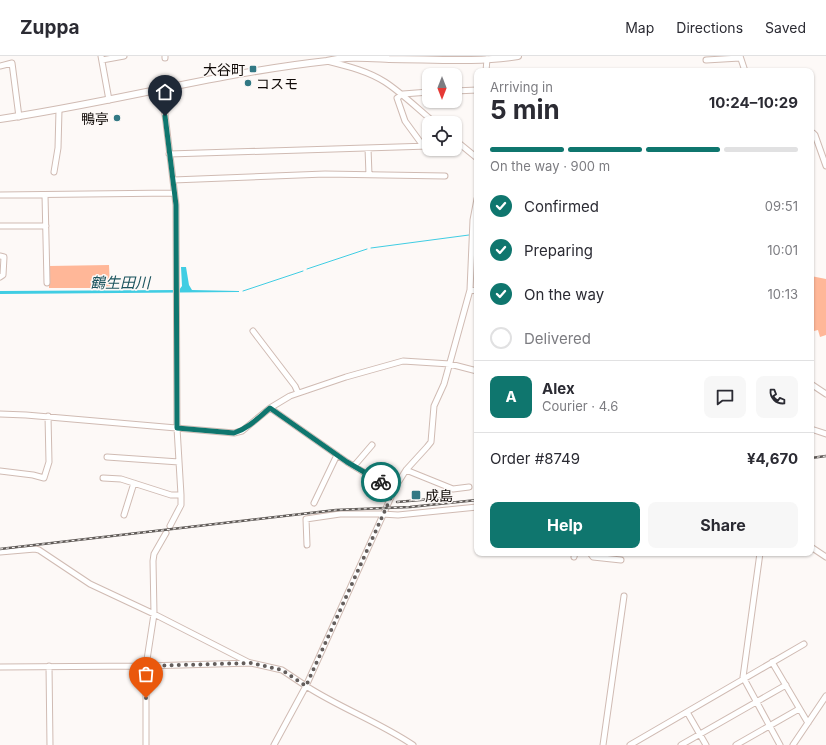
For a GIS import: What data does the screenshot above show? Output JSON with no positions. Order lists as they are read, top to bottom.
{
  "water": ["鶴生田川"],
  "places": {
    "transit": ["大谷町", "成島"],
    "other": ["コスモ", "鴨亭"]
  },
  "north": "bottom",
  "page": {
    "header": "Zuppa",
    "nav": ["Map", "Directions", "Saved"],
    "heading": ["5 min", "Arriving in", "10:24–10:29"],
    "panel": [
      "Alex",
      "Courier · 4.6",
      "Order #8749",
      "¥4,670"
    ],
    "bar": "On the way · 900 m",
    "list": [
      ["Confirmed", "09:51"],
      ["Preparing", "10:01"],
      ["On the way", "10:13"],
      "Delivered"
    ],
    "round": "A",
    "buttons": ["Help", "Share"]
  }
}
